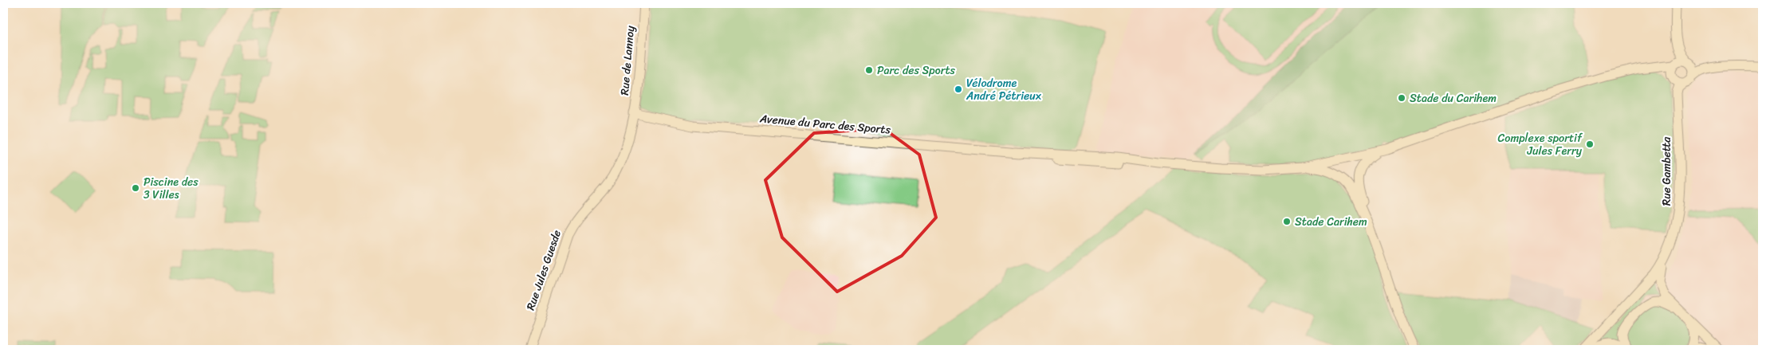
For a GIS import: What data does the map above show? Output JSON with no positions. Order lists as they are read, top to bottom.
{
  "streets": {
    "street": [
      "Rue de Lannoy",
      "Avenue du Parc des Sports",
      "Rue Gambetta",
      "Rue Jules Guesde"
    ]
  },
  "crossings": [
    ["Rue de Lannoy", "Avenue du Parc des Sports"],
    ["Rue de Lannoy", "Rue Jules Guesde"],
    ["Avenue du Parc des Sports", "Rue Gambetta"]
  ],
  "places": [
    "Parc des Sports",
    "Vélodrome André Pétrieux",
    "Stade du Carihem",
    "Complexe sportif Jules Ferry",
    "Piscine des 3 Villes",
    "Stade Carihem"
  ]
}
